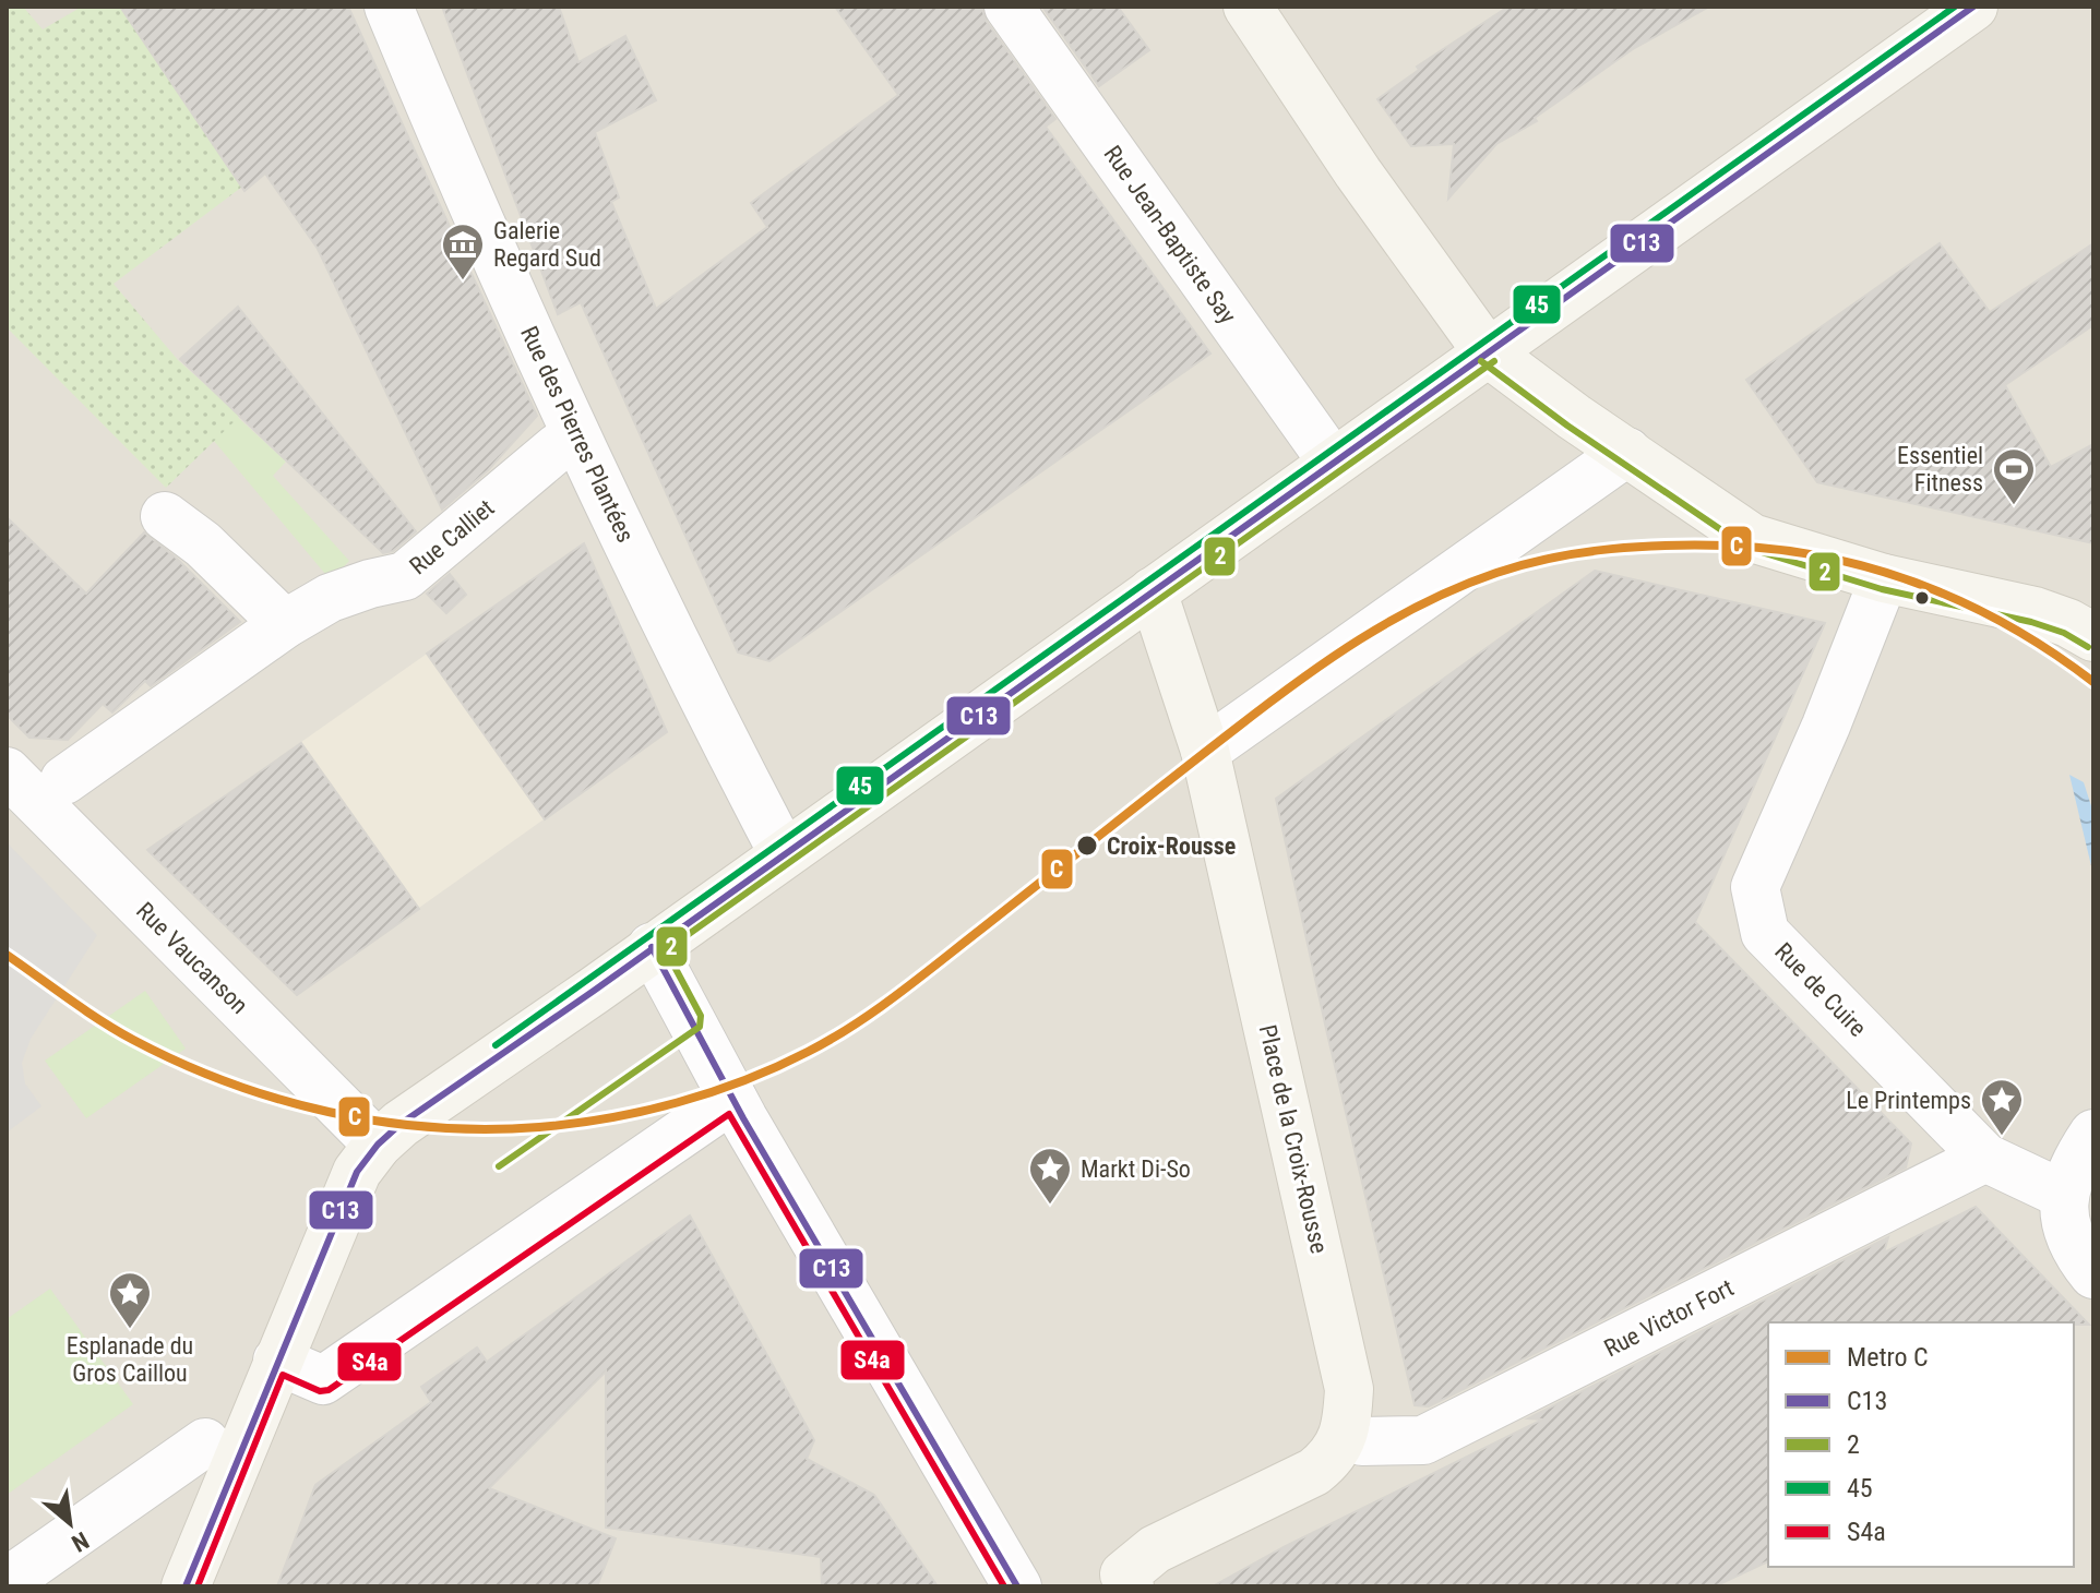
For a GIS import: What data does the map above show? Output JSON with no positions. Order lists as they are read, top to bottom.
{
  "streets": {
    "street": [
      "Rue Jean-Baptiste Say",
      "Rue des Pierres Plantées",
      "Rue Calliet",
      "Rue Vaucanson",
      "Rue de Cuire",
      "Place de la Croix-Rousse",
      "Rue Victor Fort"
    ]
  },
  "crossings": [
    ["Rue de Cuire", "Rue Victor Fort"],
    ["Place de la Croix-Rousse", "Rue Victor Fort"]
  ],
  "places": {
    "museum": ["Galerie Regard Sud"],
    "sports": ["Essentiel Fitness"],
    "other": ["Croix-Rousse"],
    "place": ["Le Printemps", "Markt Di-So", "Esplanade du Gros Caillou"]
  },
  "lines": [
    "transit line C13",
    "transit line 45",
    "transit line 2",
    "metro line C",
    "transit line S4a"
  ],
  "legend": [
    "Metro C",
    "C13",
    "2",
    "45",
    "S4a"
  ],
  "north": "bottom right"
}
